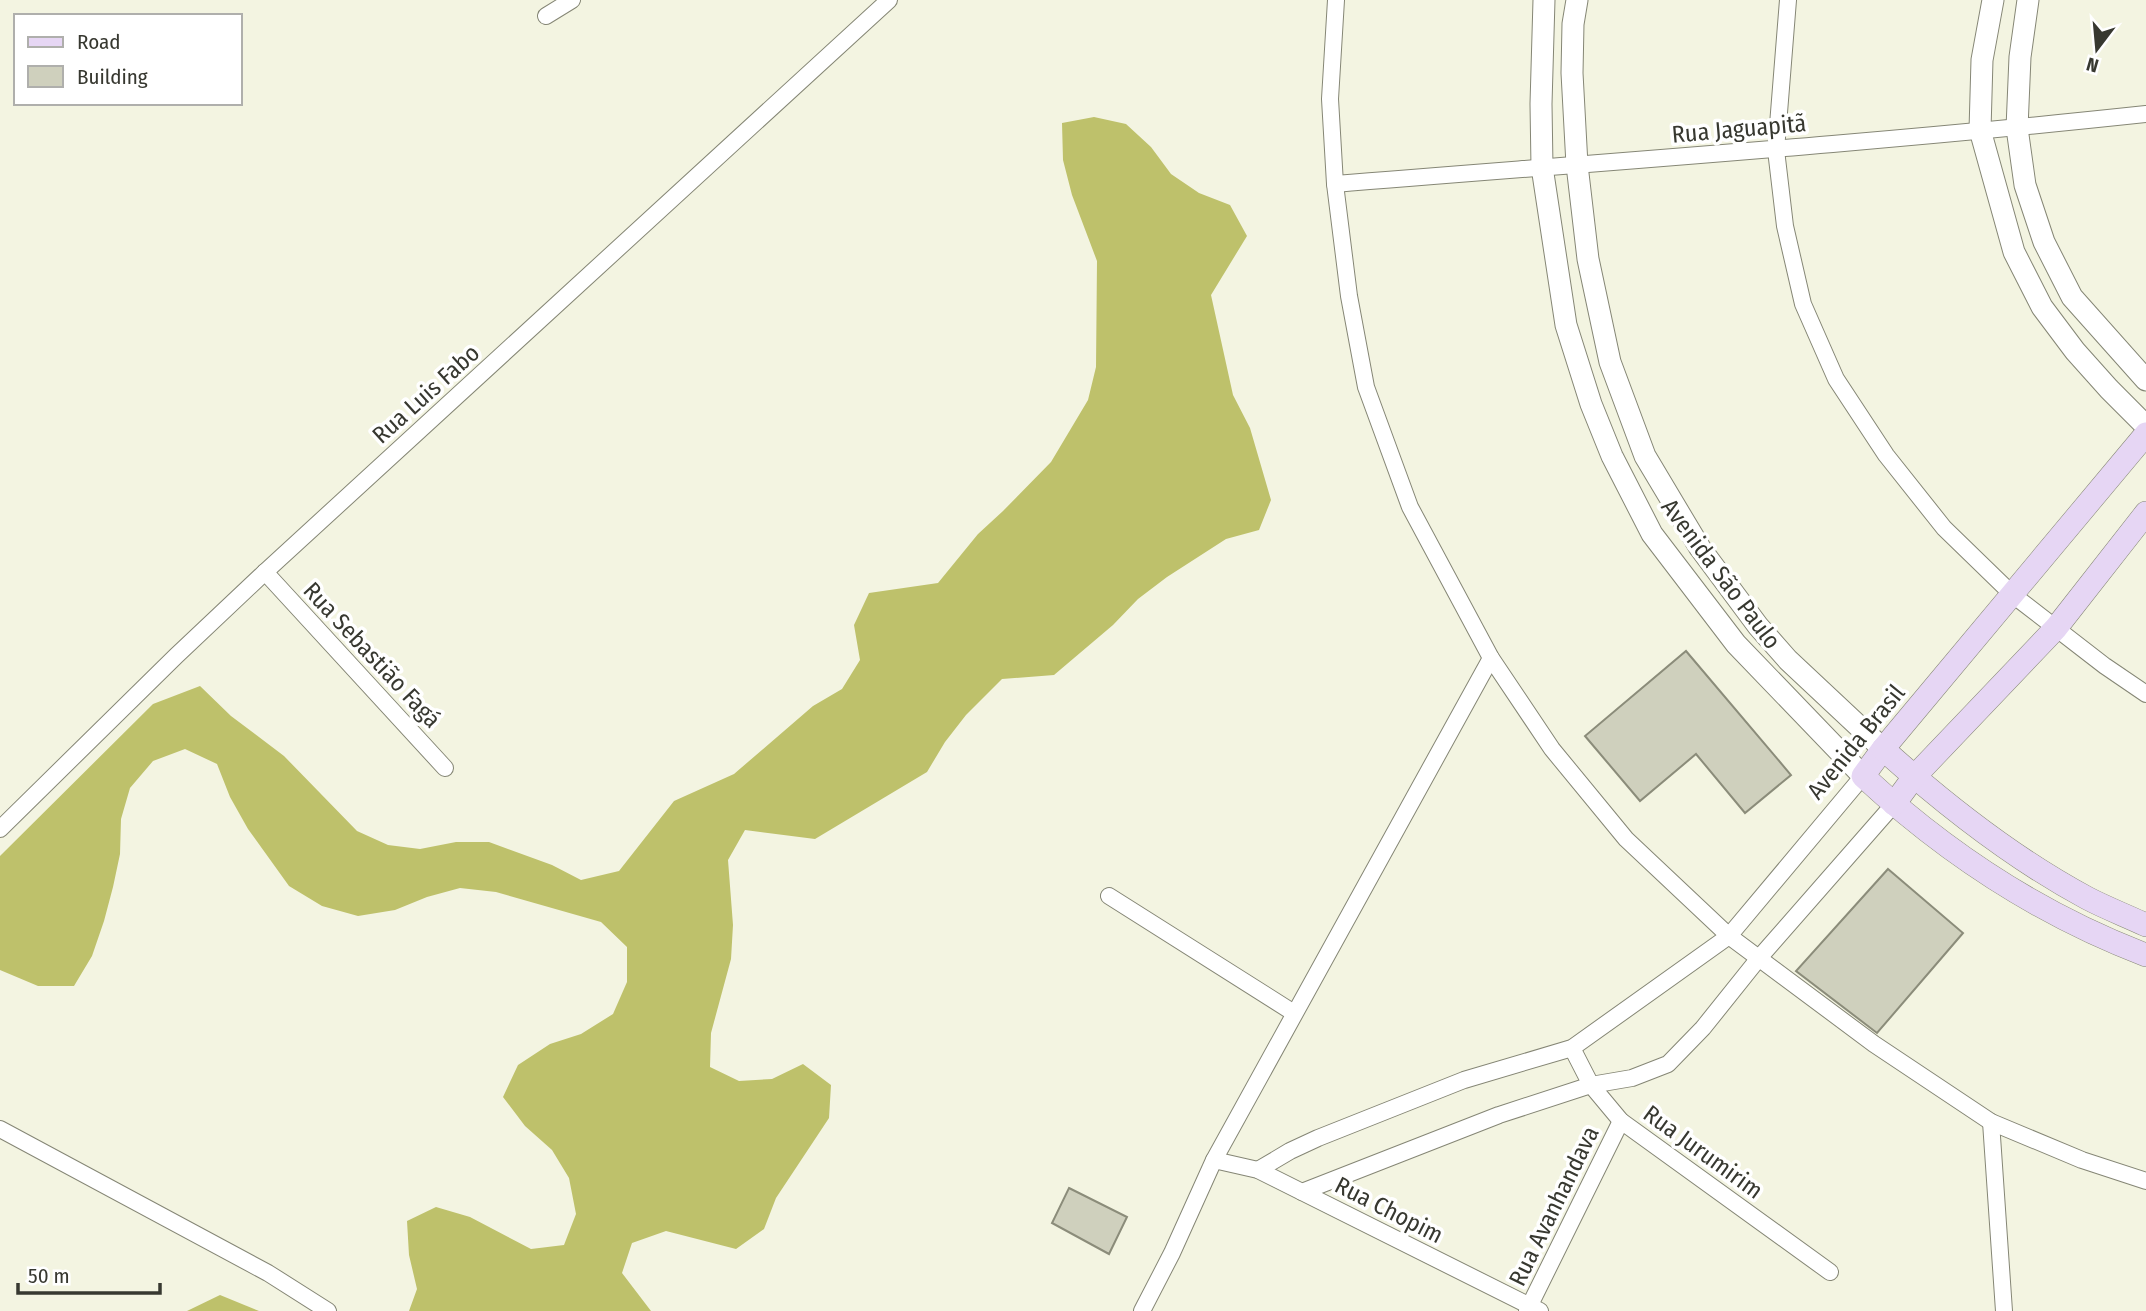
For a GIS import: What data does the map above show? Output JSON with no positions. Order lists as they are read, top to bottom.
{
  "streets": {
    "main road": ["Avenida São Paulo", "Avenida Brasil"],
    "street": [
      "Rua Jaguapitã",
      "Rua Luis Fabo",
      "Rua Sebastião Fagá",
      "Rua Jurumirim",
      "Rua Avanhandava",
      "Rua Chopim"
    ]
  },
  "crossings": [
    ["Rua Jaguapitã", "Avenida São Paulo"],
    ["Rua Luis Fabo", "Rua Sebastião Fagá"],
    ["Avenida São Paulo", "Avenida Brasil"],
    ["Avenida Brasil", "Rua Jurumirim"],
    ["Avenida Brasil", "Rua Chopim"],
    ["Rua Jurumirim", "Rua Avanhandava"],
    ["Rua Avanhandava", "Rua Chopim"]
  ],
  "legend": ["Road", "Building"],
  "scale_bar": "50 m",
  "north": "bottom"
}
